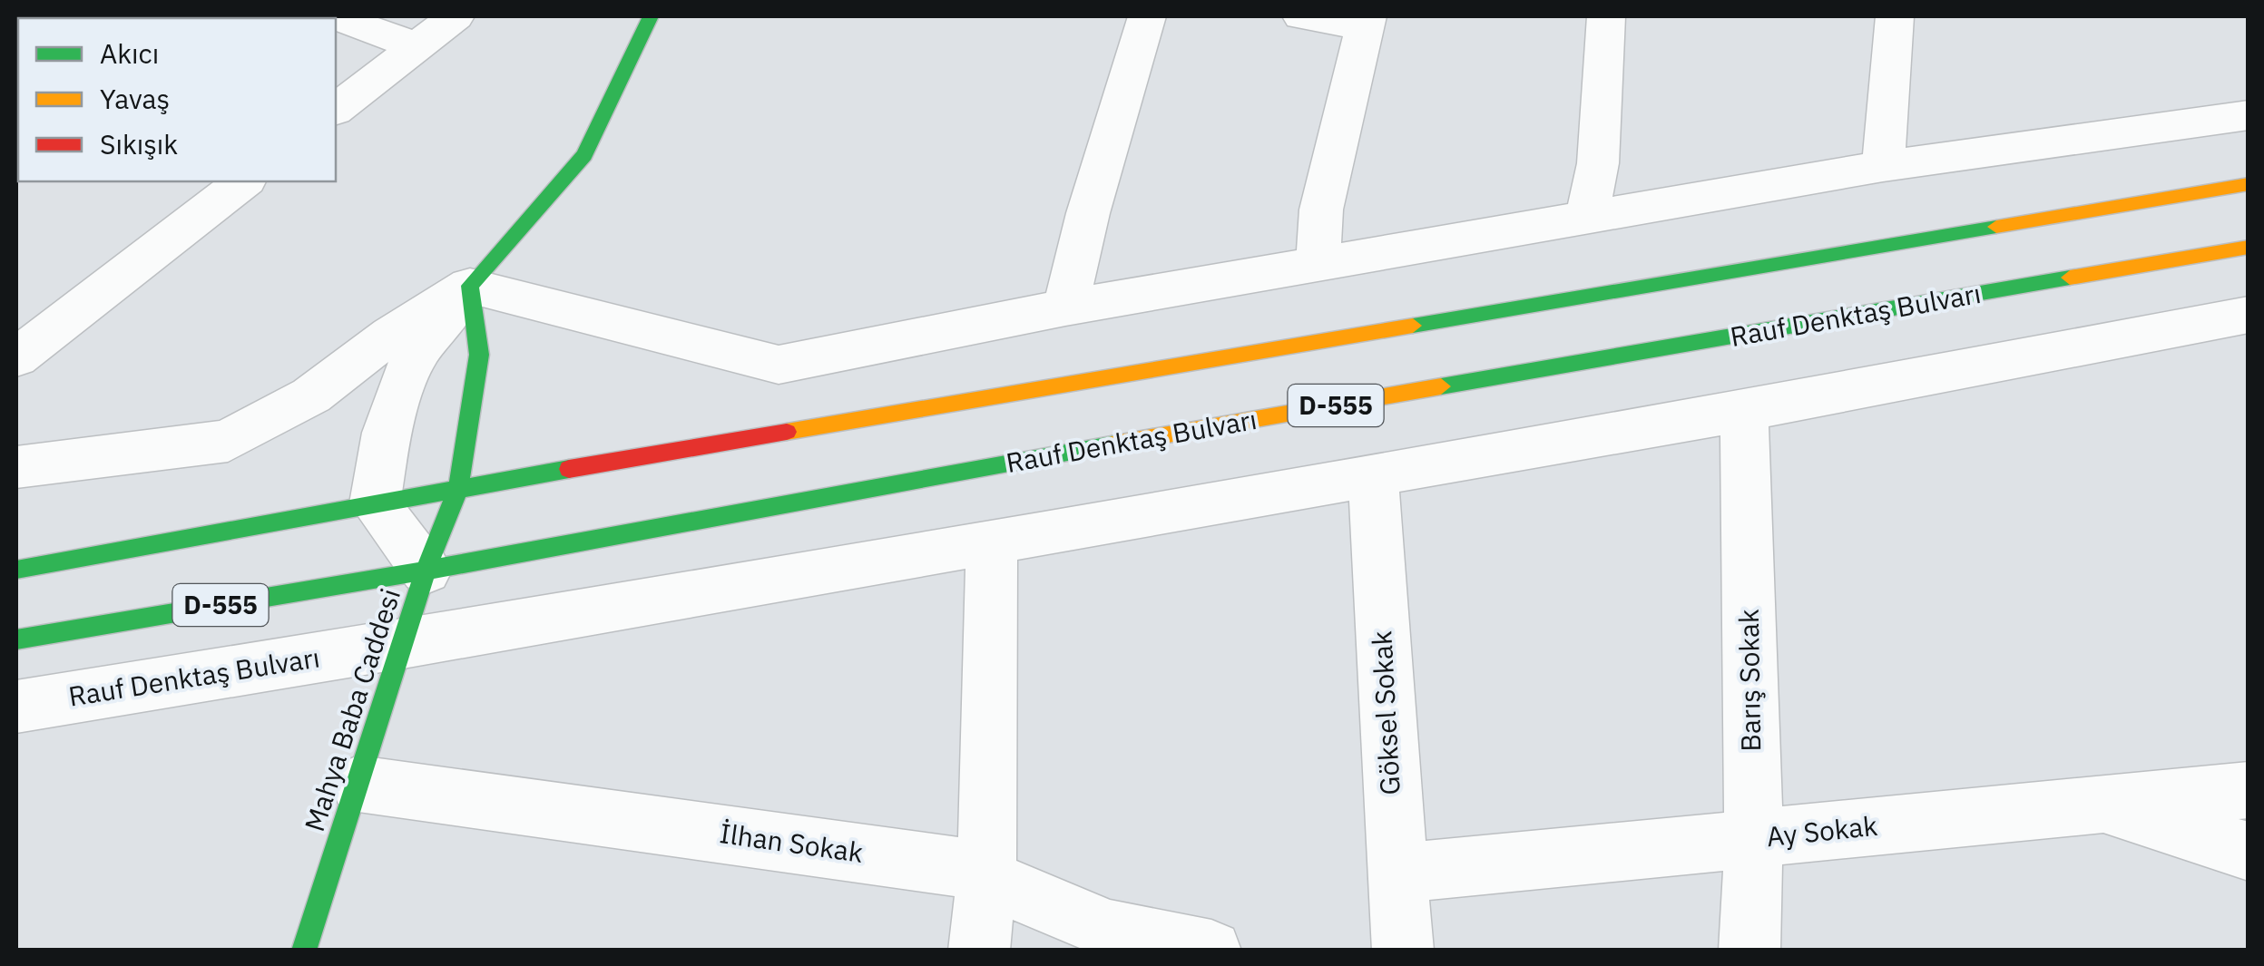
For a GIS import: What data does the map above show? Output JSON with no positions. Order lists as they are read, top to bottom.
{
  "streets": {
    "main road": ["Rauf Denktaş Bulvarı", "D-555", "Mahya Baba Caddesi"],
    "street": [
      "Barış Sokak",
      "Göksel Sokak",
      "Ay Sokak",
      "İlhan Sokak"
    ]
  },
  "crossings": [
    ["Rauf Denktaş Bulvarı", "Barış Sokak"],
    ["Rauf Denktaş Bulvarı", "Mahya Baba Caddesi"],
    ["Rauf Denktaş Bulvarı", "Göksel Sokak"],
    ["D-555", "Mahya Baba Caddesi"],
    ["Barış Sokak", "Ay Sokak"],
    ["Mahya Baba Caddesi", "İlhan Sokak"],
    ["Göksel Sokak", "Ay Sokak"]
  ],
  "legend": ["Akıcı", "Yavaş", "Sıkışık"]
}
